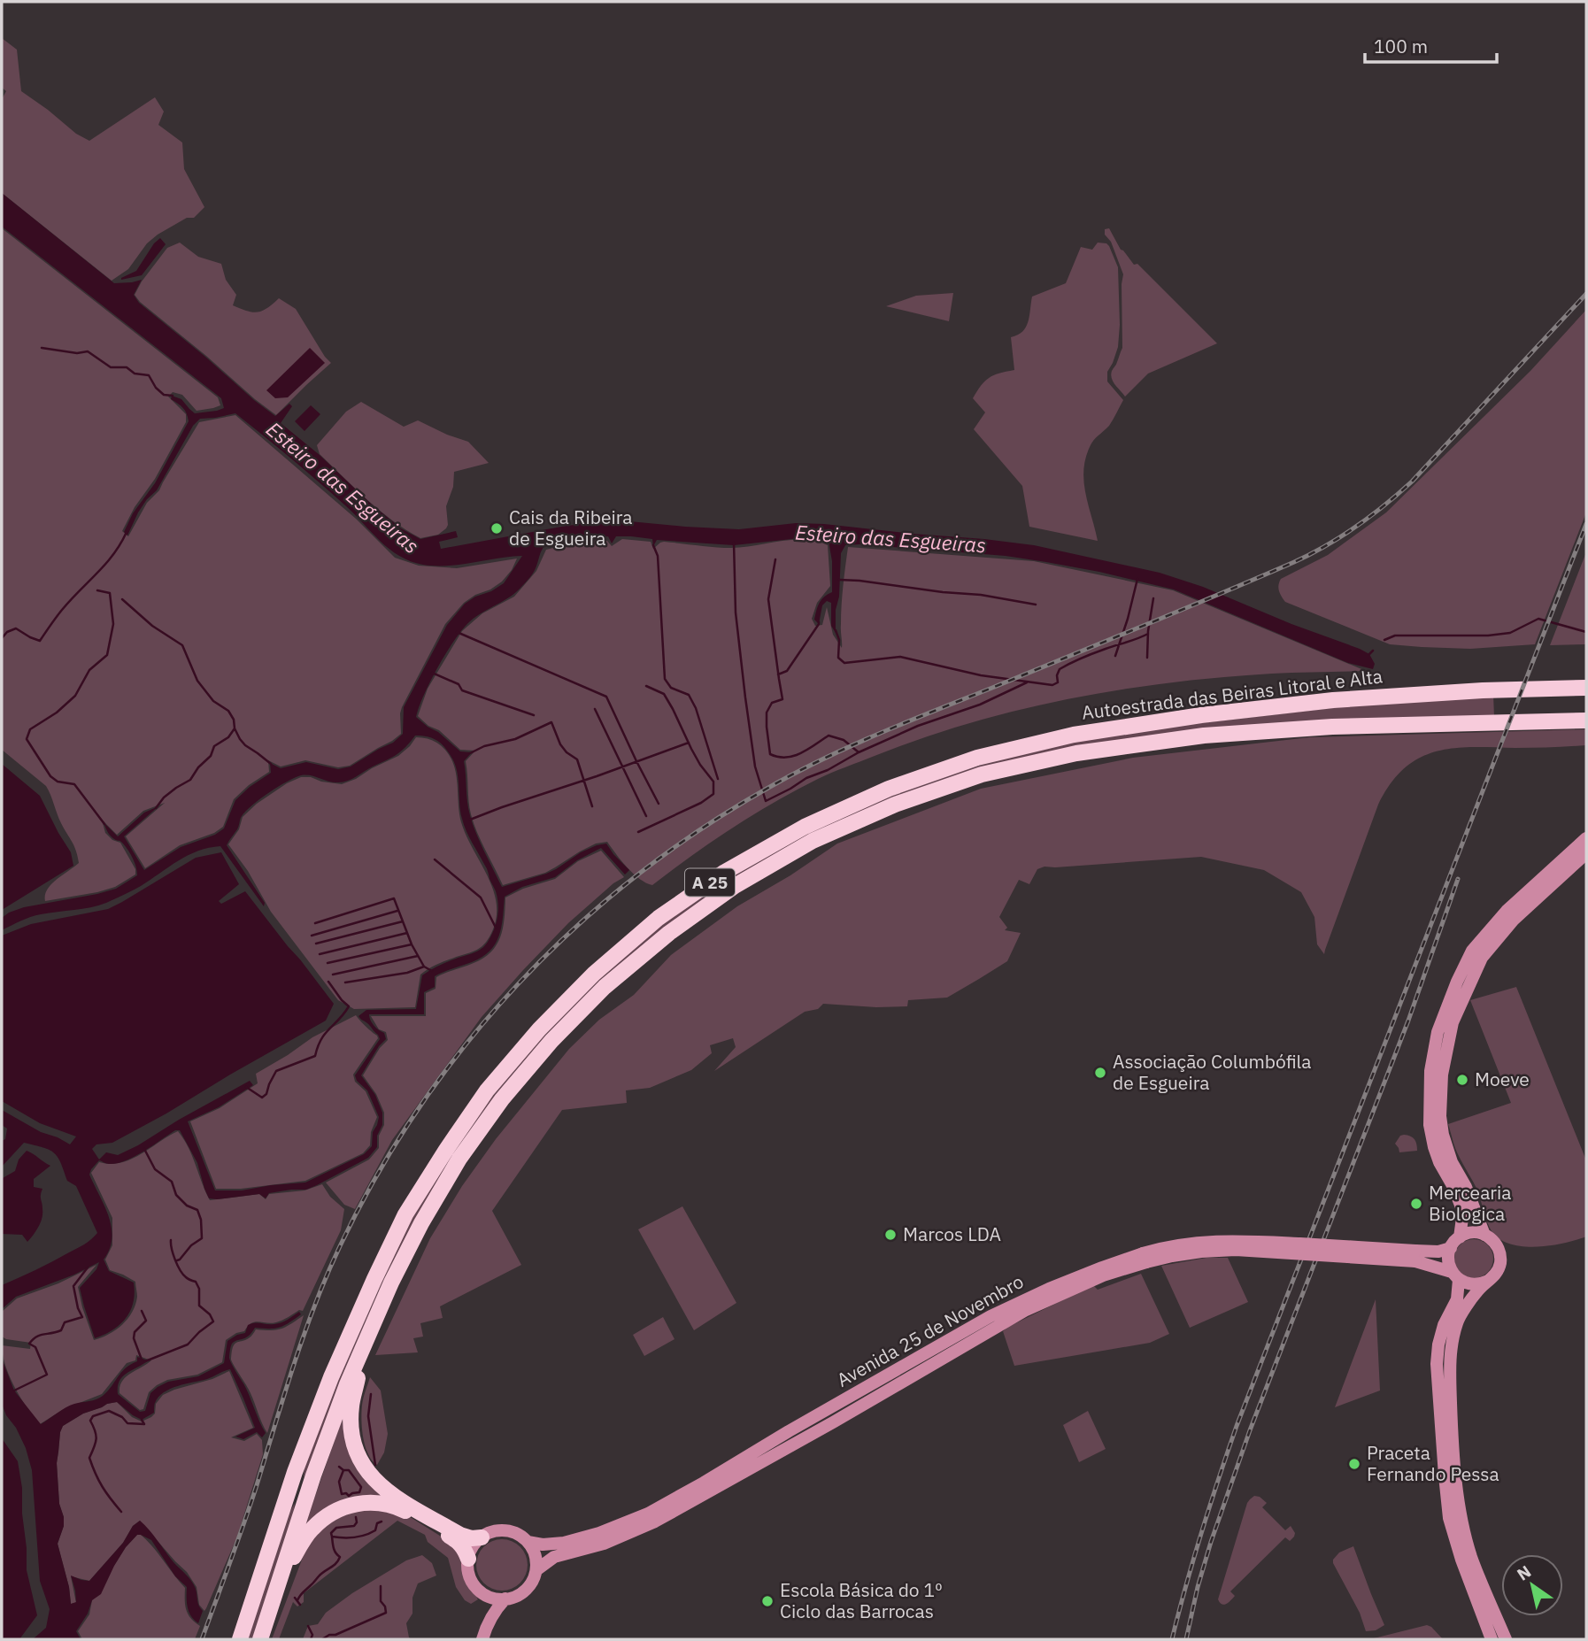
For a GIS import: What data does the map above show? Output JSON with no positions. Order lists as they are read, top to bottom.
{
  "streets": {
    "highway": ["Autoestrada das Beiras Litoral e Alta", "A 25"],
    "street": ["Avenida 25 de Novembro"]
  },
  "water": ["Esteiro das Esgueiras"],
  "places": [
    "Cais da Ribeira de Esgueira",
    "Associação Columbófila de Esgueira",
    "Moeve",
    "Mercearia Biologica",
    "Marcos LDA",
    "Praceta Fernando Pessa",
    "Escola Básica do 1º Ciclo das Barrocas"
  ],
  "scale_bar": "100 m",
  "north": "top left"
}
